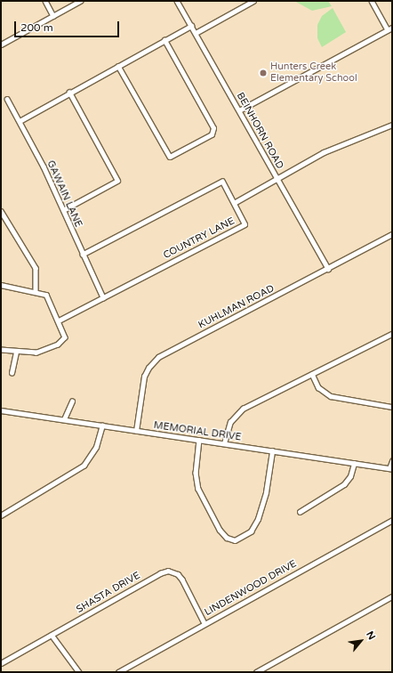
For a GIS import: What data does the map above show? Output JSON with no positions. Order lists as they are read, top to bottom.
{
  "streets": {
    "street": [
      "BEINHORN ROAD",
      "GAWAIN LANE",
      "COUNTRY LANE",
      "KUHLMAN ROAD",
      "MEMORIAL DRIVE",
      "LINDENWOOD DRIVE",
      "SHASTA DRIVE"
    ]
  },
  "crossings": [
    ["BEINHORN ROAD", "COUNTRY LANE"],
    ["BEINHORN ROAD", "KUHLMAN ROAD"],
    ["GAWAIN LANE", "COUNTRY LANE"],
    ["KUHLMAN ROAD", "MEMORIAL DRIVE"],
    ["LINDENWOOD DRIVE", "SHASTA DRIVE"]
  ],
  "places": ["Hunters Creek Elementary School"],
  "scale_bar": "200 m",
  "north": "top right"
}
